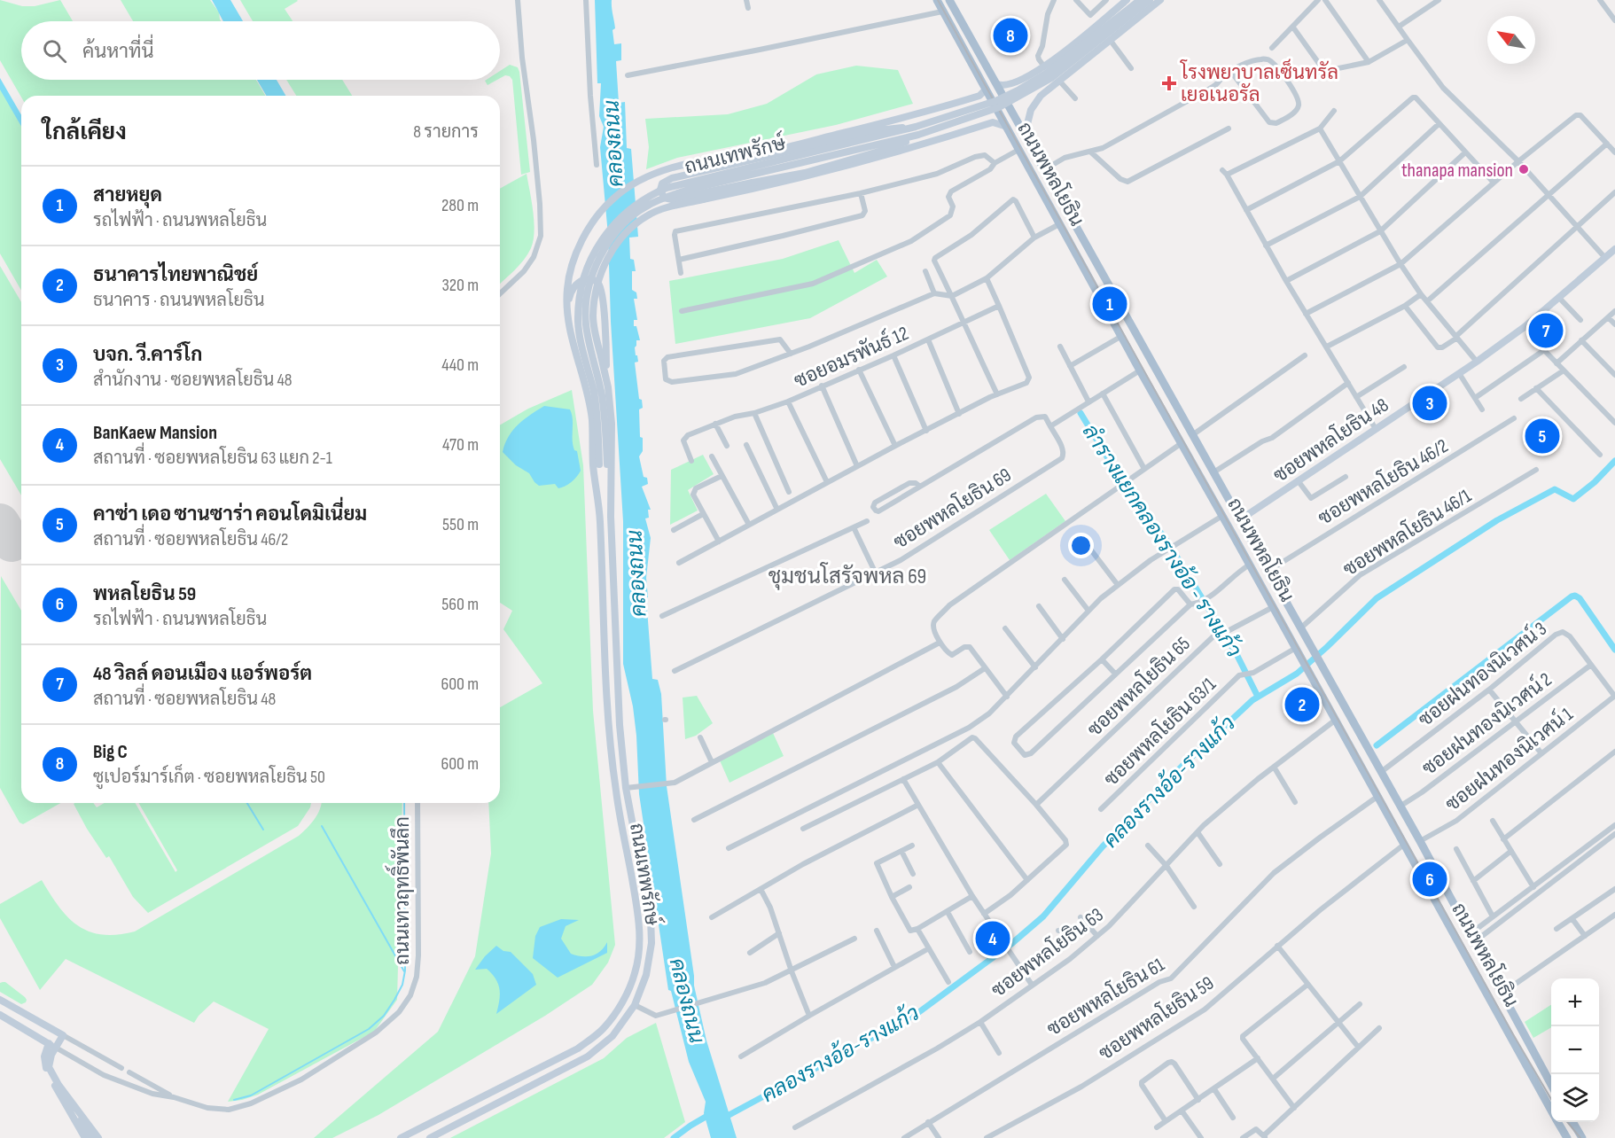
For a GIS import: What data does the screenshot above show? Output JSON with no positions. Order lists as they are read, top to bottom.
{
  "streets": {
    "main road": [
      "ถนนเทพรักษ์",
      "ถนนพหลโยธิน",
      "ซอยพหลโยธิน 48",
      "ถนนเทวฤทธิ์พันลึก"
    ],
    "street": [
      "ซอยอมรพันธ์ 12",
      "ซอยพหลโยธิน 46/2",
      "ซอยพหลโยธิน 69",
      "ซอยพหลโยธิน 46/1",
      "ซอยฝนทองนิเวศน์ 3",
      "ซอยพหลโยธิน 65",
      "ซอยฝนทองนิเวศน์ 2",
      "ซอยพหลโยธิน 63/1",
      "ซอยฝนทองนิเวศน์ 1",
      "ซอยพหลโยธิน 63",
      "ซอยพหลโยธิน 61",
      "ซอยพหลโยธิน 59"
    ]
  },
  "crossings": [
    ["ถนนเทพรักษ์", "ถนนพหลโยธิน"],
    ["ถนนพหลโยธิน", "ซอยพหลโยธิน 48"],
    ["ถนนพหลโยธิน", "ซอยพหลโยธิน 46/2"],
    ["ถนนพหลโยธิน", "ซอยพหลโยธิน 46/1"],
    ["ถนนพหลโยธิน", "ซอยฝนทองนิเวศน์ 3"],
    ["ถนนพหลโยธิน", "ซอยพหลโยธิน 65"],
    ["ถนนพหลโยธิน", "ซอยฝนทองนิเวศน์ 2"],
    ["ถนนพหลโยธิน", "ซอยพหลโยธิน 63/1"],
    ["ถนนพหลโยธิน", "ซอยฝนทองนิเวศน์ 1"],
    ["ถนนพหลโยธิน", "ซอยพหลโยธิน 63"],
    ["ถนนพหลโยธิน", "ซอยพหลโยธิน 61"],
    ["ถนนพหลโยธิน", "ซอยพหลโยธิน 59"],
    ["ซอยฝนทองนิเวศน์ 3", "ซอยฝนทองนิเวศน์ 2"],
    ["ซอยฝนทองนิเวศน์ 3", "ซอยฝนทองนิเวศน์ 1"]
  ],
  "districts": ["ชุมชนโสรัจพหล 69"],
  "water": ["คลองถนน", "ลำรางแยกคลองรางอ้อ - รางแก้ว", "คลองรางอ้อ-รางแก้ว"],
  "places": {
    "health": ["โรงพยาบาลเซ็นทรัล เยอเนอรัล"],
    "other": ["thanapa mansion"]
  },
  "north": "top left",
  "page": {
    "pins": [
      "8",
      "1",
      "7",
      "3",
      "5",
      "2",
      "6",
      "4"
    ],
    "search": "ค้นหาที่นี่",
    "heading": ["ใกล้เคียง", "8 รายการ"],
    "list": [
      {
        "mark": "1",
        "name": "สายหยุด",
        "note": "รถไฟฟ้า · ถนนพหลโยธิน",
        "value": "280 m"
      },
      {
        "mark": "2",
        "name": "ธนาคารไทยพาณิชย์",
        "note": "ธนาคาร · ถนนพหลโยธิน",
        "value": "320 m"
      },
      {
        "mark": "3",
        "name": "บจก. วี.คาร์โก",
        "note": "สำนักงาน · ซอยพหลโยธิน 48",
        "value": "440 m"
      },
      {
        "mark": "4",
        "name": "BanKaew Mansion",
        "note": "สถานที่ · ซอยพหลโยธิน 63 แยก 2-1",
        "value": "470 m"
      },
      {
        "mark": "5",
        "name": "คาซ่า เดอ ซานซาร่า คอนโดมิเนี่ยม",
        "note": "สถานที่ · ซอยพหลโยธิน 46/2",
        "value": "550 m"
      },
      {
        "mark": "6",
        "name": "พหลโยธิน 59",
        "note": "รถไฟฟ้า · ถนนพหลโยธิน",
        "value": "560 m"
      },
      {
        "mark": "7",
        "name": "48 วิลล์ ดอนเมือง แอร์พอร์ต",
        "note": "สถานที่ · ซอยพหลโยธิน 48",
        "value": "600 m"
      },
      {
        "mark": "8",
        "name": "Big C",
        "note": "ซูเปอร์มาร์เก็ต · ซอยพหลโยธิน 50",
        "value": "600 m"
      }
    ],
    "map_buttons": ["+", "−"]
  }
}
